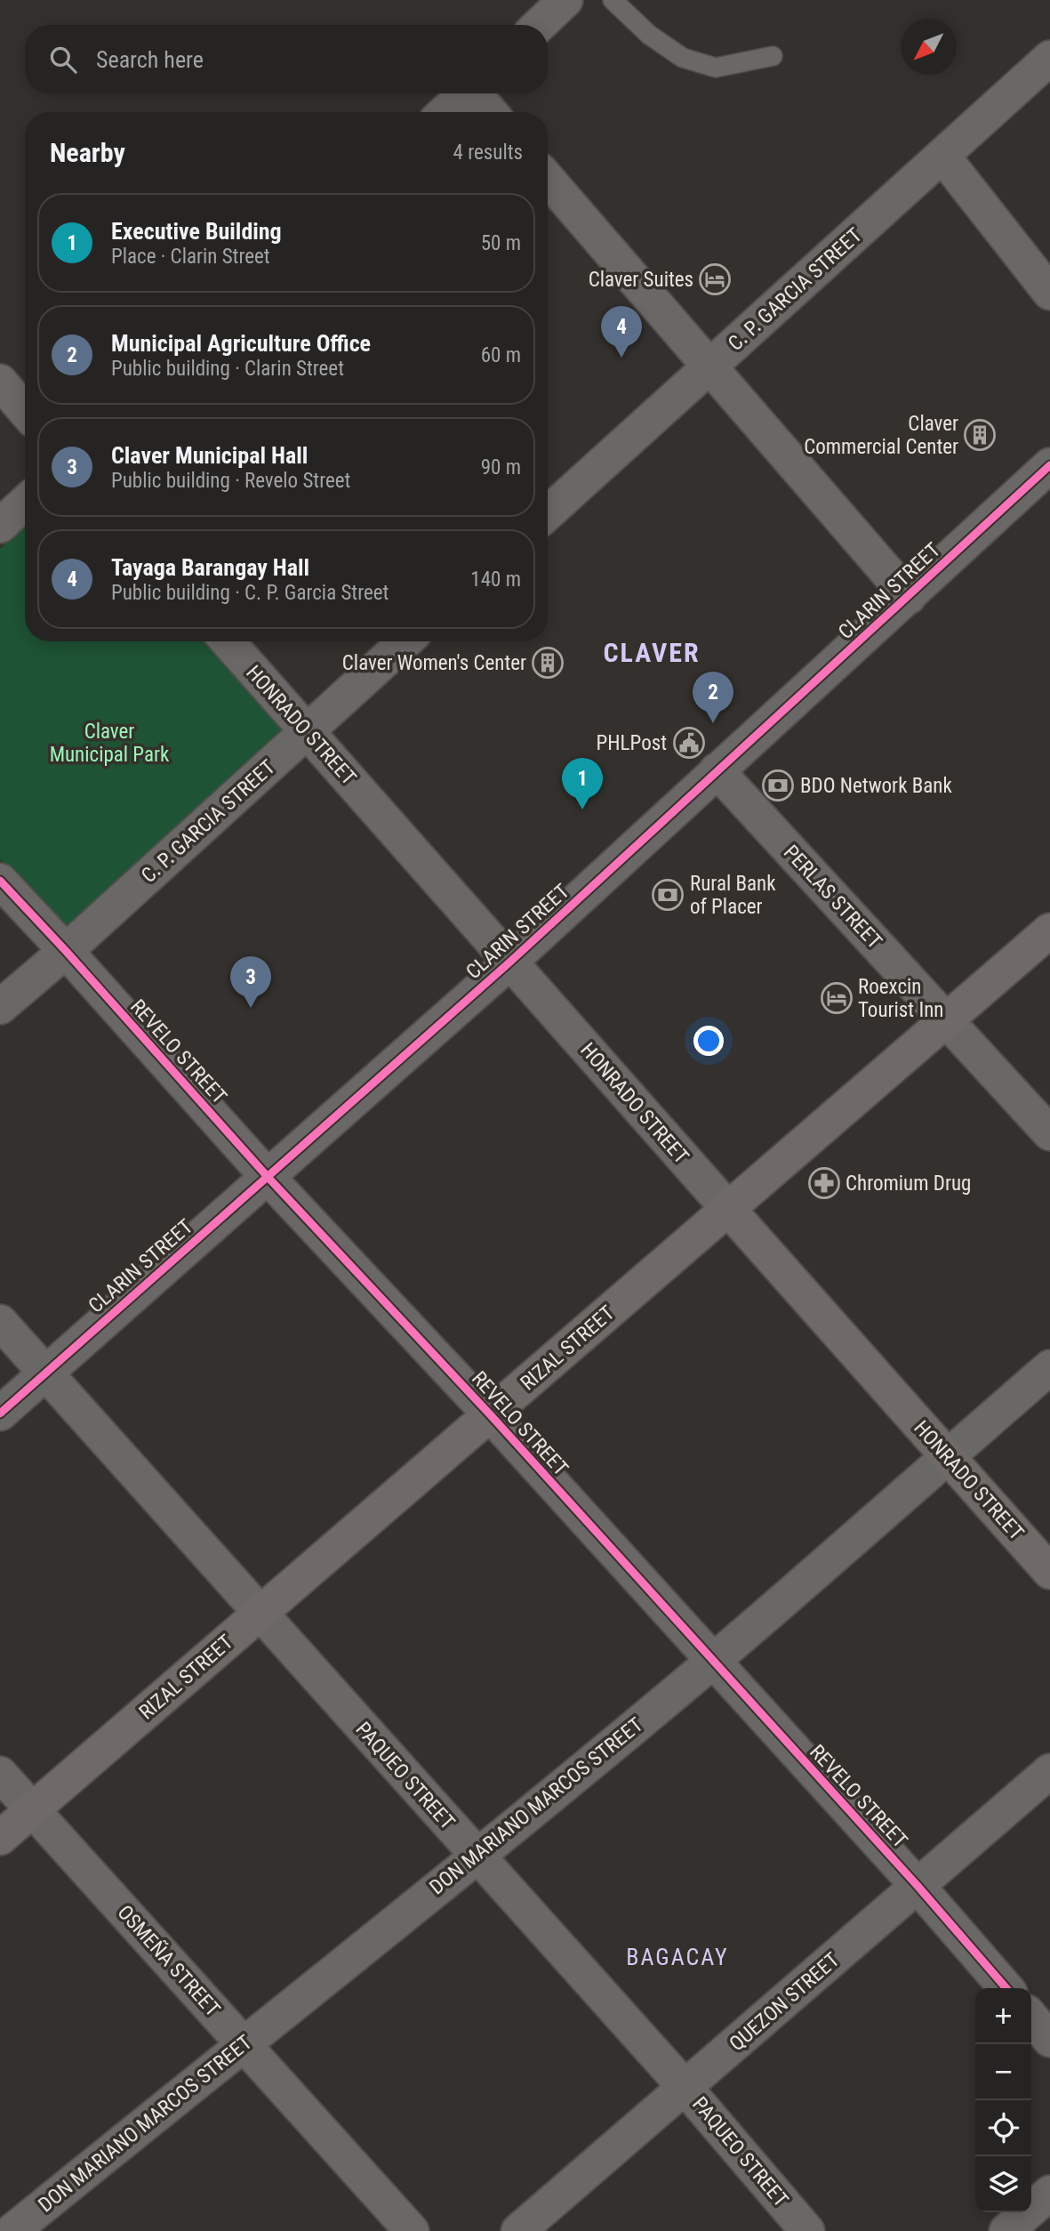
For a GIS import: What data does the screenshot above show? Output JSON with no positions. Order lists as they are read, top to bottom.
{
  "streets": {
    "street": [
      "C. P. GARCIA STREET",
      "CLARIN STREET",
      "HONRADO STREET",
      "PERLAS STREET",
      "REVELO STREET",
      "RIZAL STREET",
      "PAQUEO STREET",
      "DON MARIANO MARCOS STREET",
      "OSMEÑA STREET",
      "QUEZON STREET"
    ]
  },
  "crossings": [
    ["C. P. GARCIA STREET", "HONRADO STREET"],
    ["C. P. GARCIA STREET", "REVELO STREET"],
    ["CLARIN STREET", "HONRADO STREET"],
    ["CLARIN STREET", "PERLAS STREET"],
    ["CLARIN STREET", "REVELO STREET"],
    ["CLARIN STREET", "PAQUEO STREET"],
    ["HONRADO STREET", "RIZAL STREET"],
    ["HONRADO STREET", "DON MARIANO MARCOS STREET"],
    ["PERLAS STREET", "RIZAL STREET"],
    ["REVELO STREET", "RIZAL STREET"],
    ["REVELO STREET", "DON MARIANO MARCOS STREET"],
    ["REVELO STREET", "QUEZON STREET"],
    ["RIZAL STREET", "PAQUEO STREET"],
    ["RIZAL STREET", "OSMEÑA STREET"],
    ["PAQUEO STREET", "DON MARIANO MARCOS STREET"],
    ["PAQUEO STREET", "QUEZON STREET"],
    ["DON MARIANO MARCOS STREET", "OSMEÑA STREET"]
  ],
  "districts": ["CLAVER", "BAGACAY"],
  "parks": ["Claver Municipal Park"],
  "places": {
    "hotel": ["Claver Suites", "Roexcin Tourist Inn"],
    "building": ["Claver Commercial Center", "Claver Women's Center"],
    "public building": ["PHLPost"],
    "bank": ["BDO Network Bank", "Rural Bank of Placer"],
    "pharmacy": ["Chromium Drug"]
  },
  "north": "bottom left",
  "page": {
    "search": "Search here",
    "heading": ["Nearby", "4 results"],
    "list": [
      {
        "mark": "1",
        "name": "Executive Building",
        "note": "Place · Clarin Street",
        "value": "50 m"
      },
      {
        "mark": "2",
        "name": "Municipal Agriculture Office",
        "note": "Public building · Clarin Street",
        "value": "60 m"
      },
      {
        "mark": "3",
        "name": "Claver Municipal Hall",
        "note": "Public building · Revelo Street",
        "value": "90 m"
      },
      {
        "mark": "4",
        "name": "Tayaga Barangay Hall",
        "note": "Public building · C. P. Garcia Street",
        "value": "140 m"
      }
    ],
    "pins": [
      "4",
      "2",
      "1",
      "3"
    ],
    "map_buttons": ["+", "−"]
  }
}
